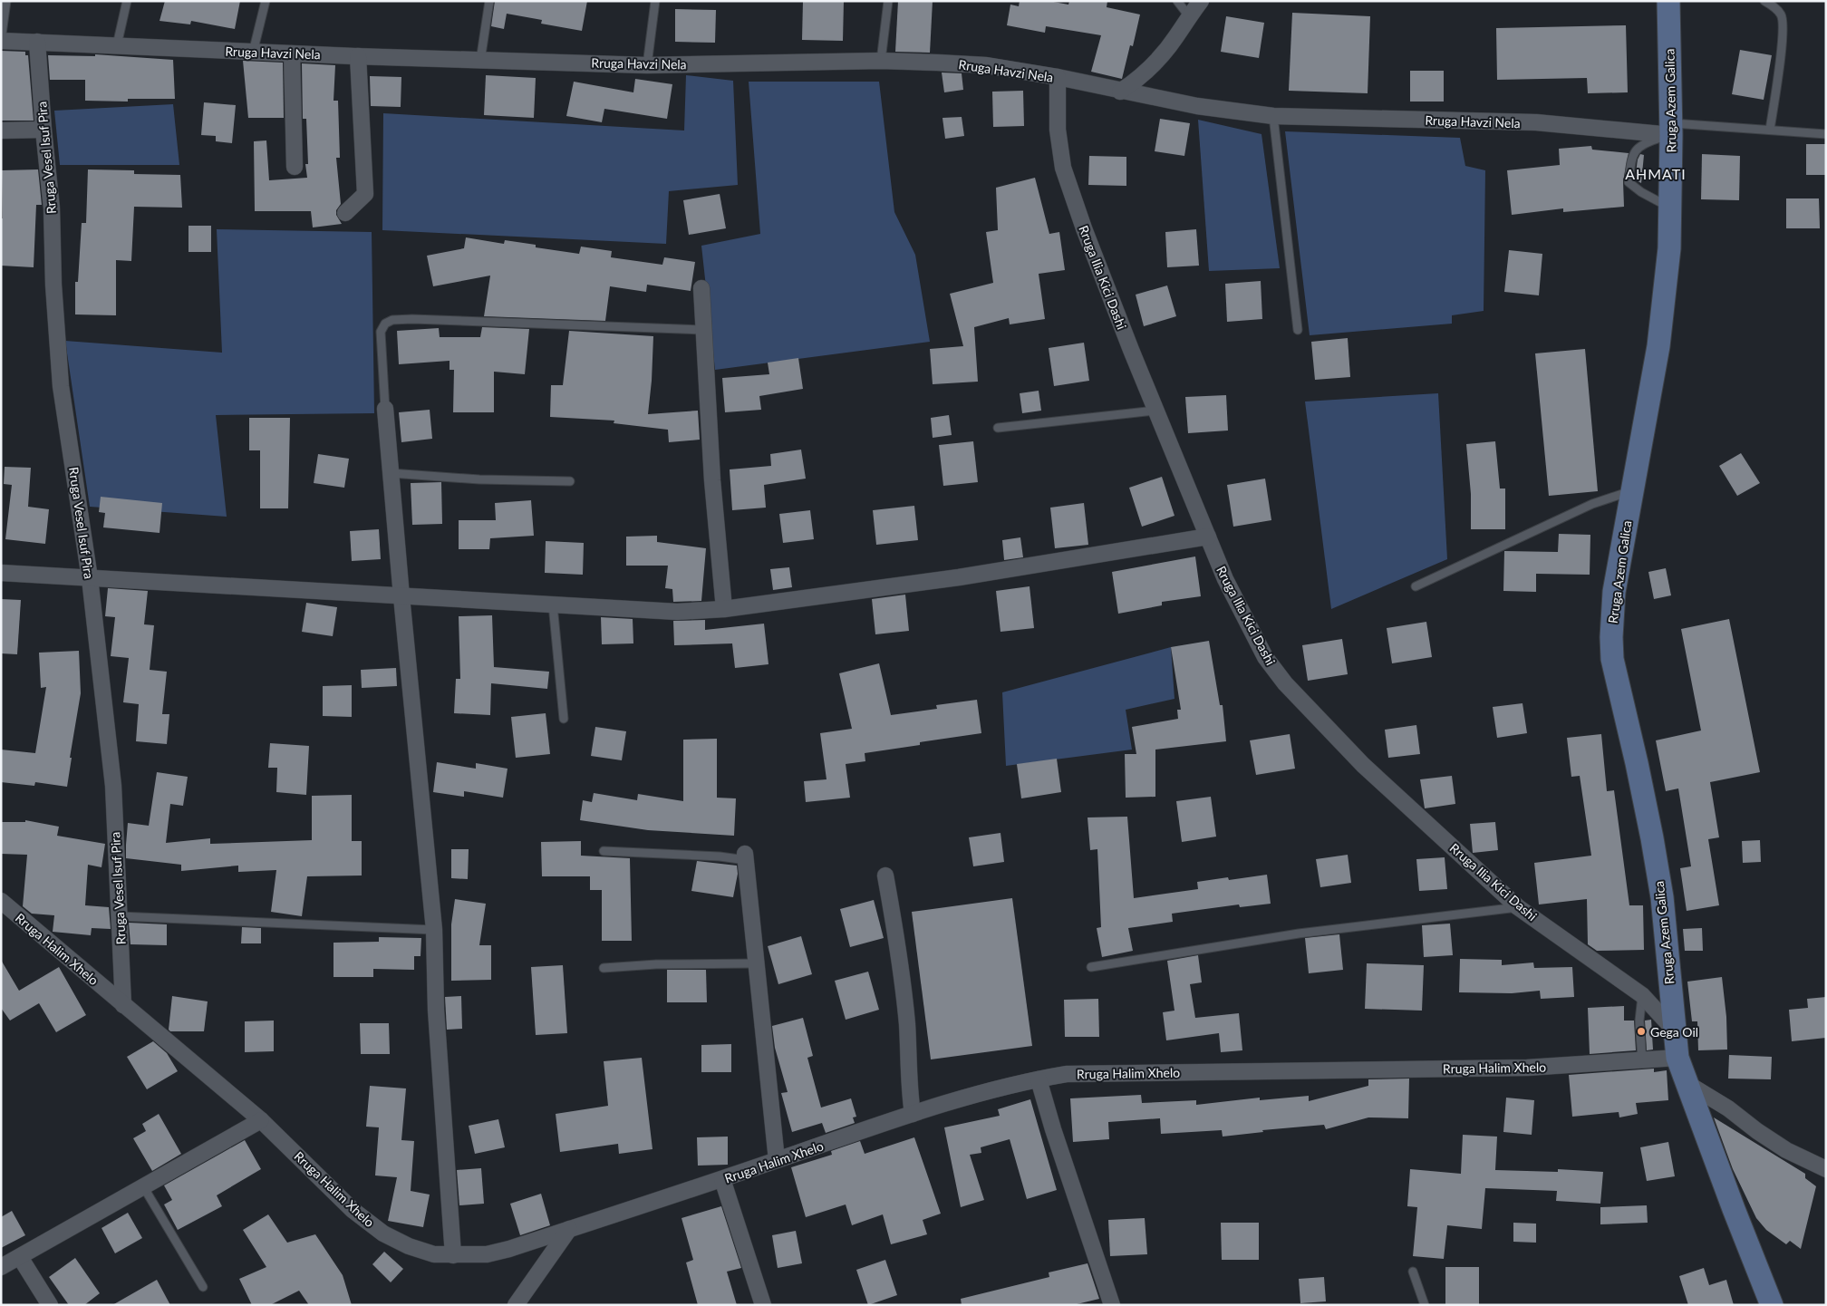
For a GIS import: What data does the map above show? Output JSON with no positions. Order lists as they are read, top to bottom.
{
  "streets": {
    "main road": ["Rruga Azem Galica"],
    "street": [
      "Rruga Havzi Nela",
      "Rruga Vesel Isuf Pira",
      "Rruga Ilia Kici Dashi",
      "Rruga Halim Xhelo"
    ]
  },
  "crossings": [
    ["Rruga Havzi Nela", "Rruga Azem Galica"],
    ["Rruga Havzi Nela", "Rruga Vesel Isuf Pira"],
    ["Rruga Havzi Nela", "Rruga Ilia Kici Dashi"],
    ["Rruga Azem Galica", "Rruga Ilia Kici Dashi"],
    ["Rruga Azem Galica", "Rruga Halim Xhelo"],
    ["Rruga Vesel Isuf Pira", "Rruga Halim Xhelo"]
  ],
  "districts": ["AHMATI"],
  "places": ["Gega Oil"]
}
